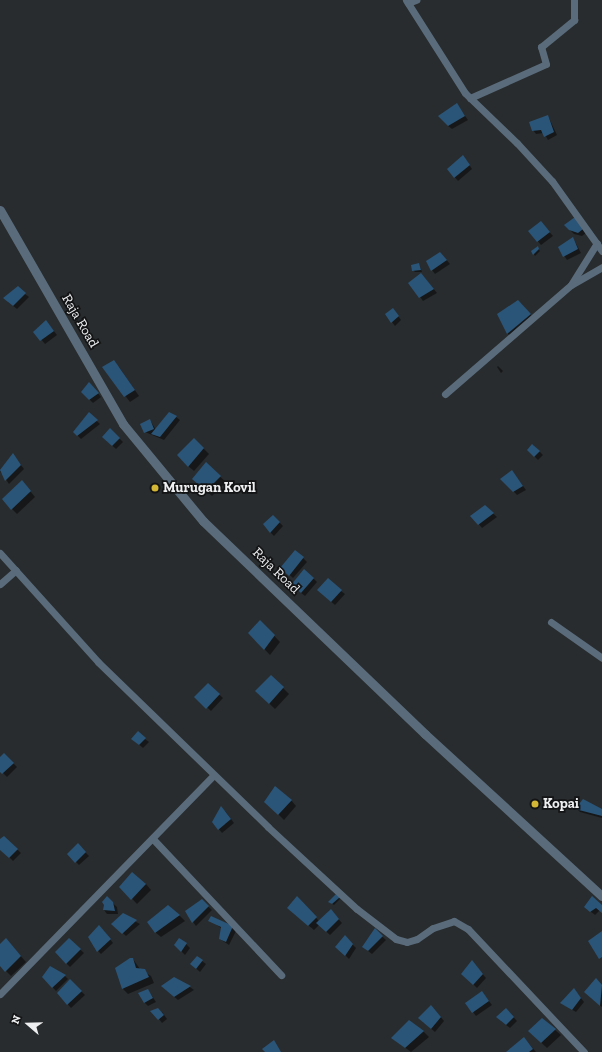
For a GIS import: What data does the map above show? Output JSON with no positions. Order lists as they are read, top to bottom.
{
  "streets": {
    "street": ["Raja Road"]
  },
  "places": ["Murugan Kovil", "Kopai"],
  "north": "left"
}
